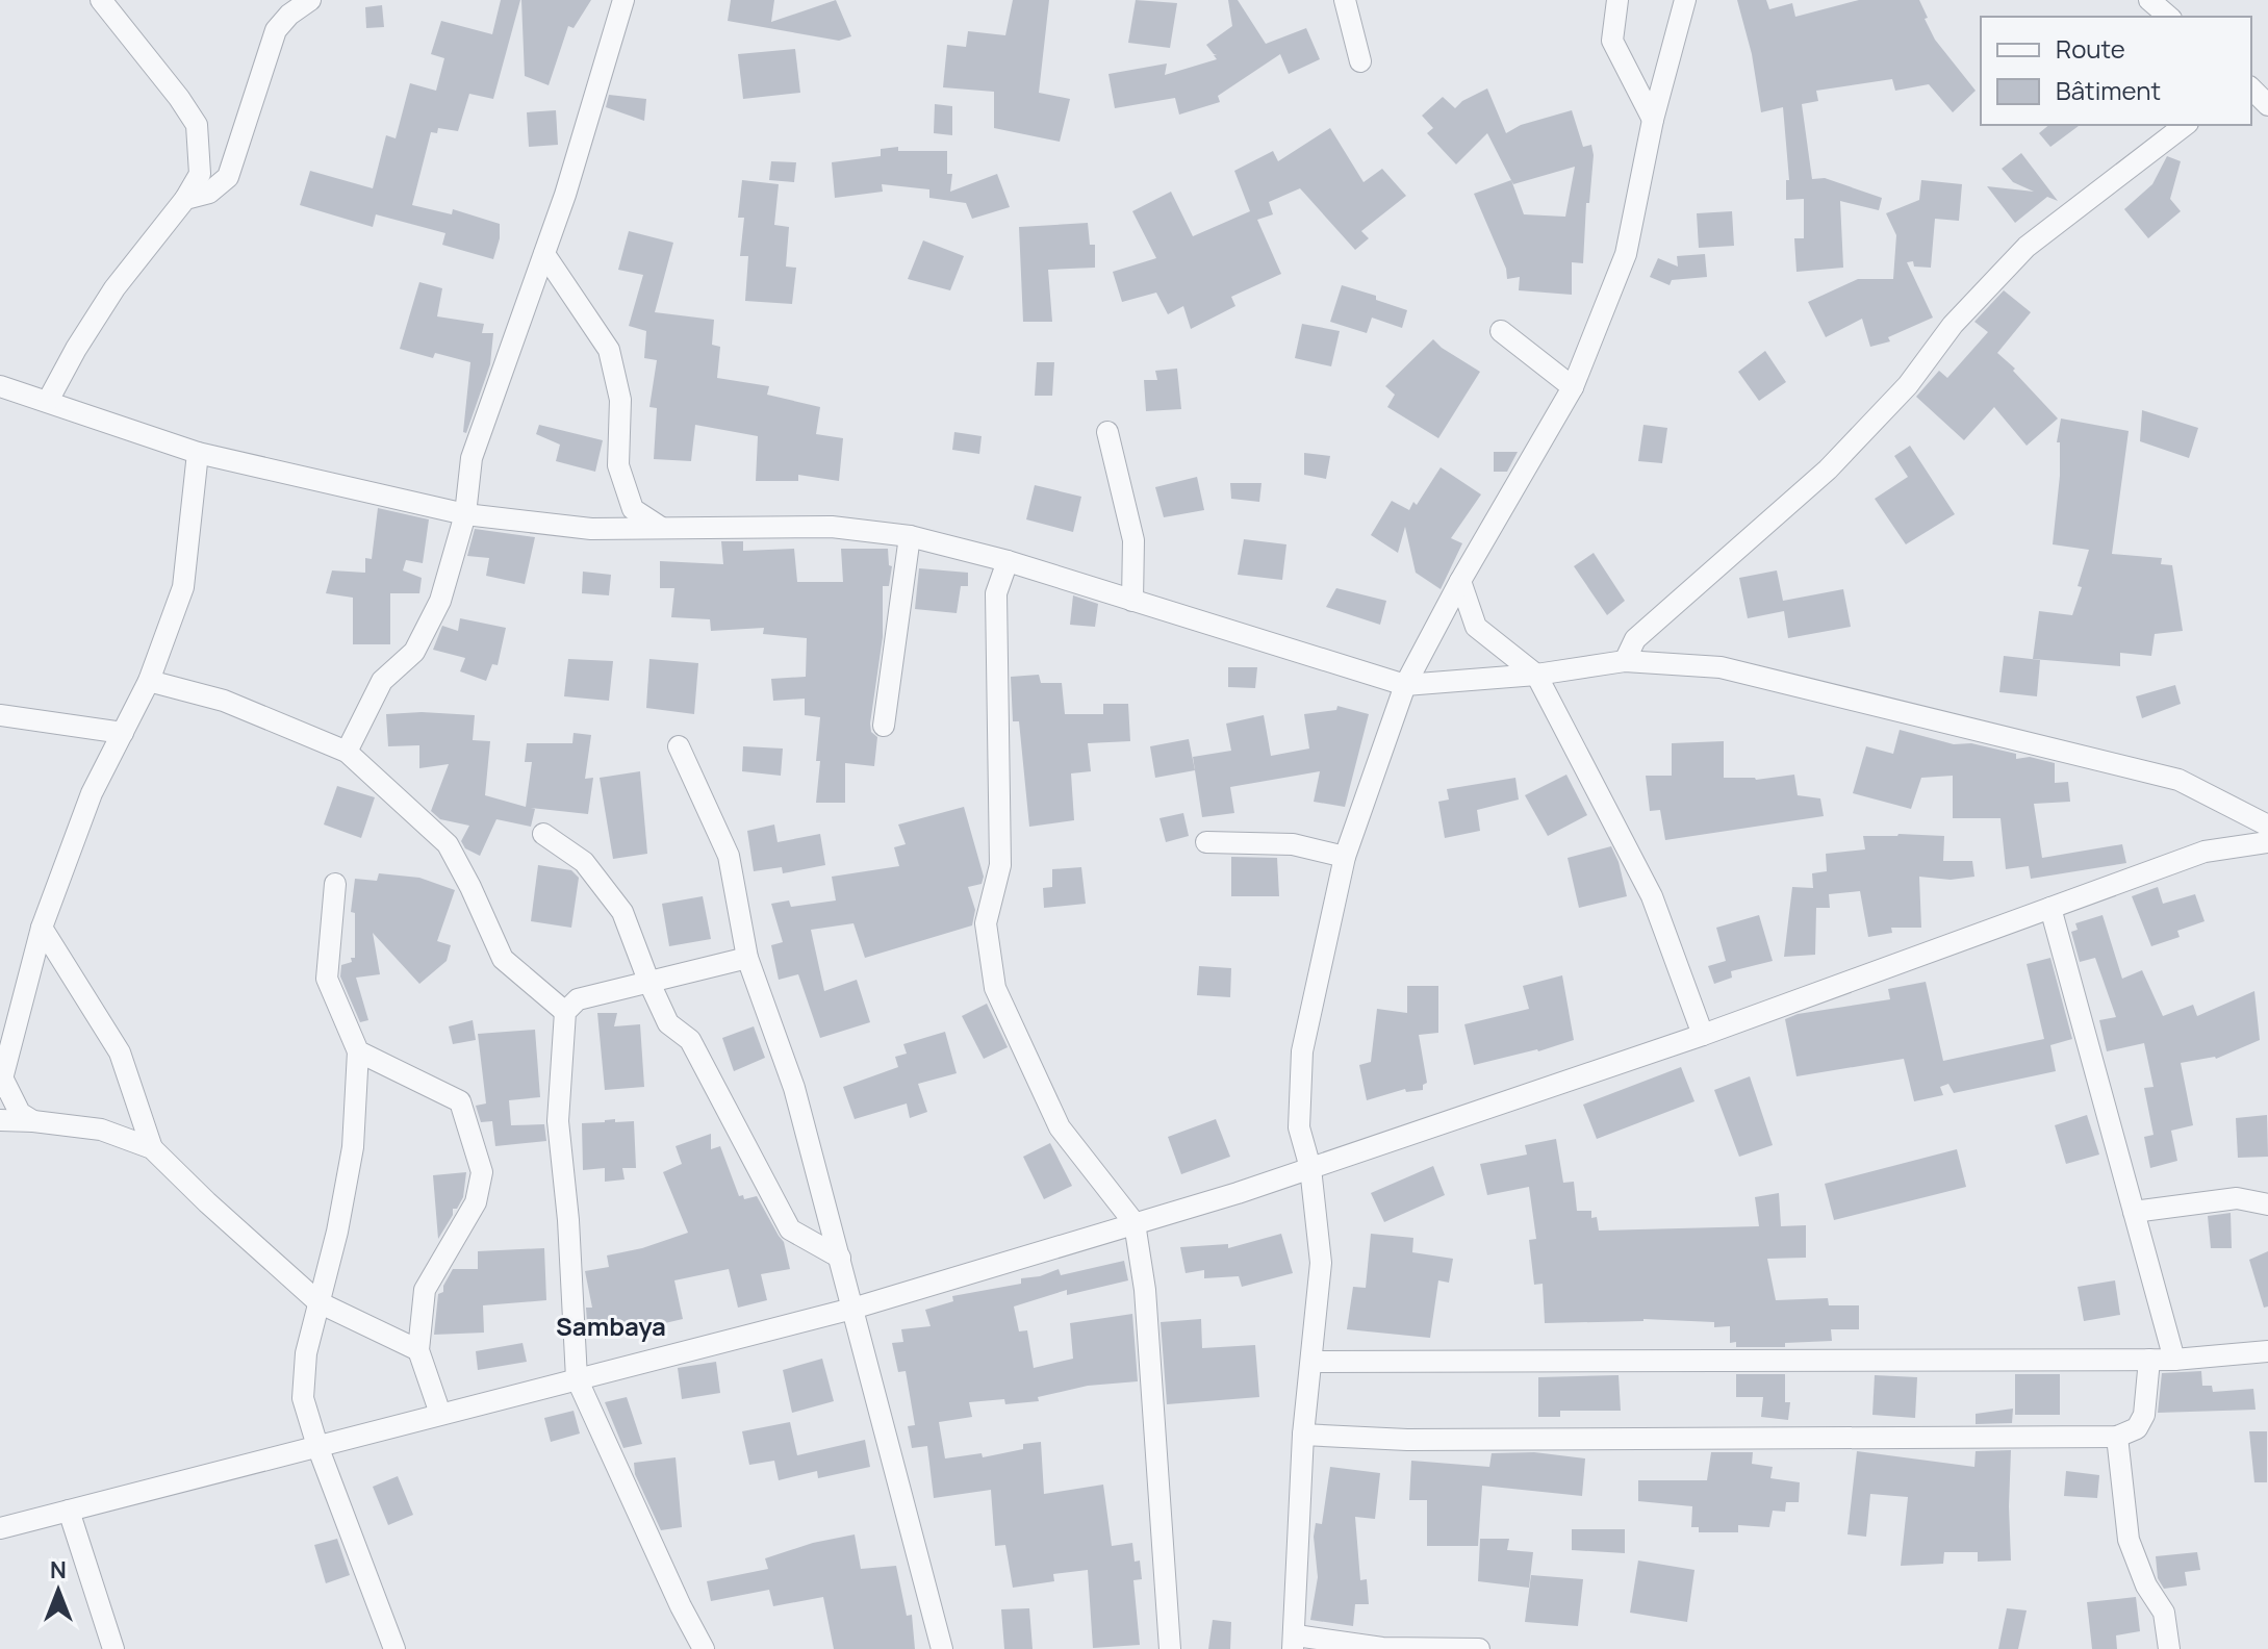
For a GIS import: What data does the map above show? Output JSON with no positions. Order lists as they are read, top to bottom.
{
  "districts": ["Sambaya"],
  "legend": ["Route", "Bâtiment"],
  "north": "top"
}
